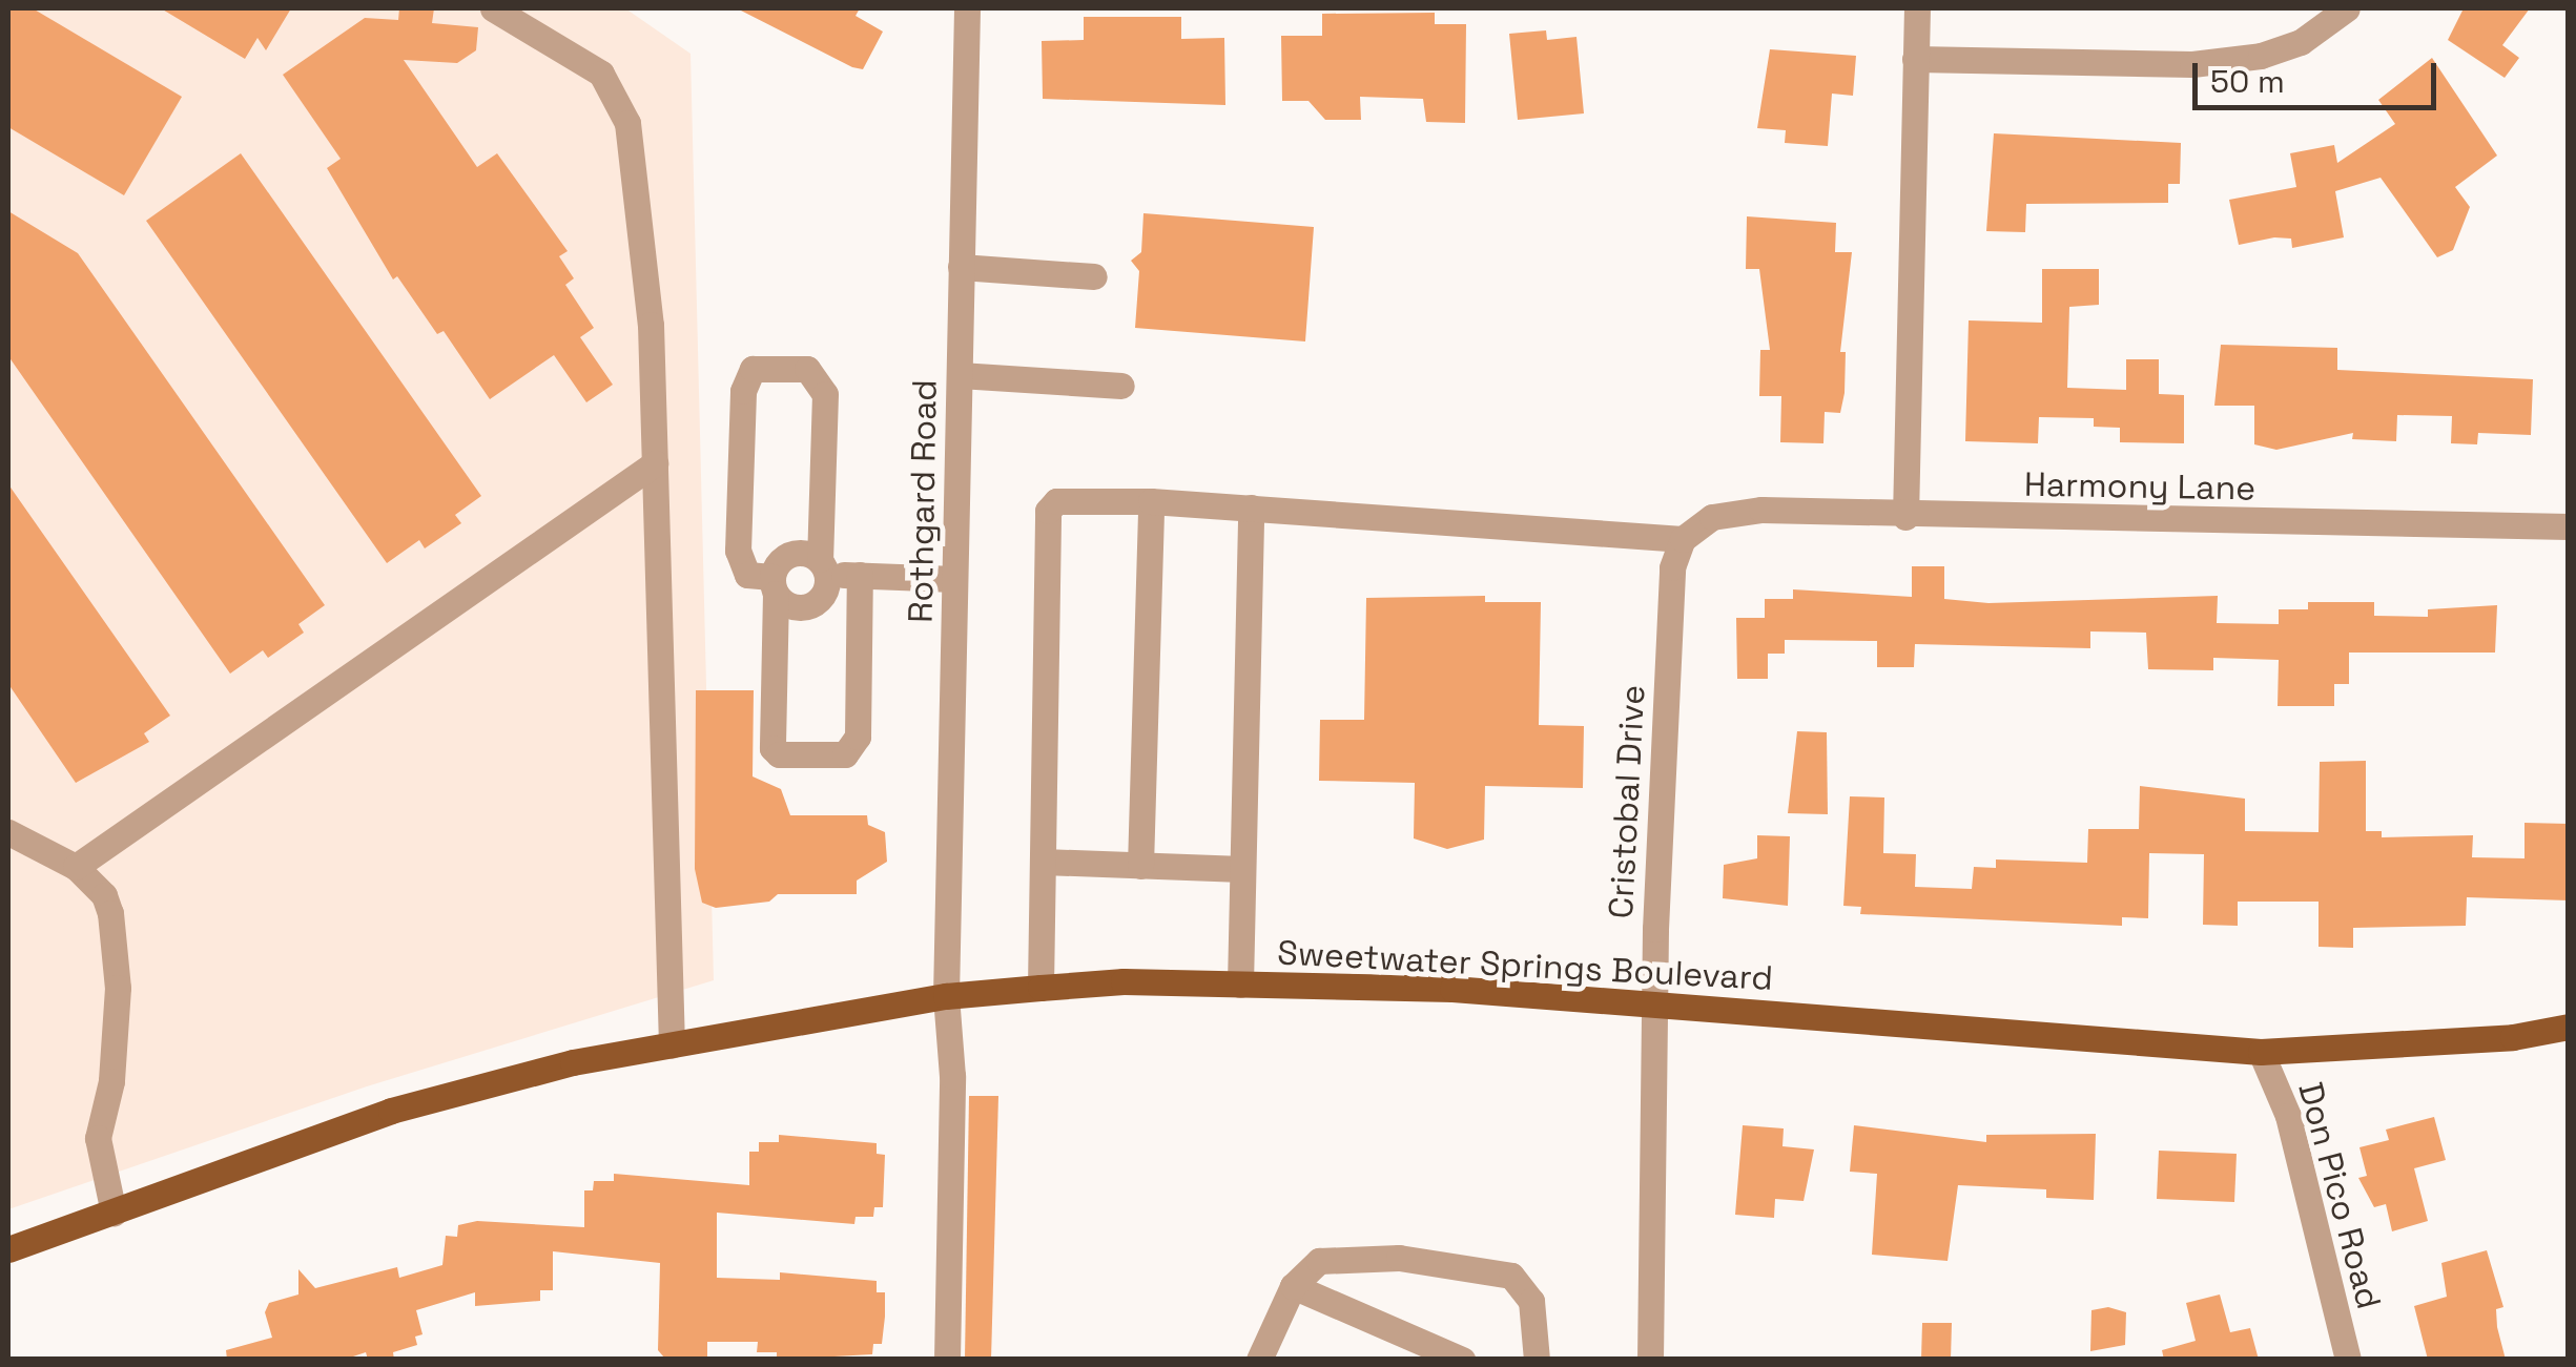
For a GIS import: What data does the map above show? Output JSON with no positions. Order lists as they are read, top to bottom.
{
  "streets": {
    "main road": ["Sweetwater Springs Boulevard"],
    "street": [
      "Harmony Lane",
      "Rothgard Road",
      "Cristobal Drive",
      "Don Pico Road"
    ]
  },
  "crossings": [
    ["Harmony Lane", "Cristobal Drive"],
    ["Rothgard Road", "Sweetwater Springs Boulevard"],
    ["Cristobal Drive", "Sweetwater Springs Boulevard"],
    ["Sweetwater Springs Boulevard", "Don Pico Road"]
  ],
  "scale_bar": "50 m"
}
